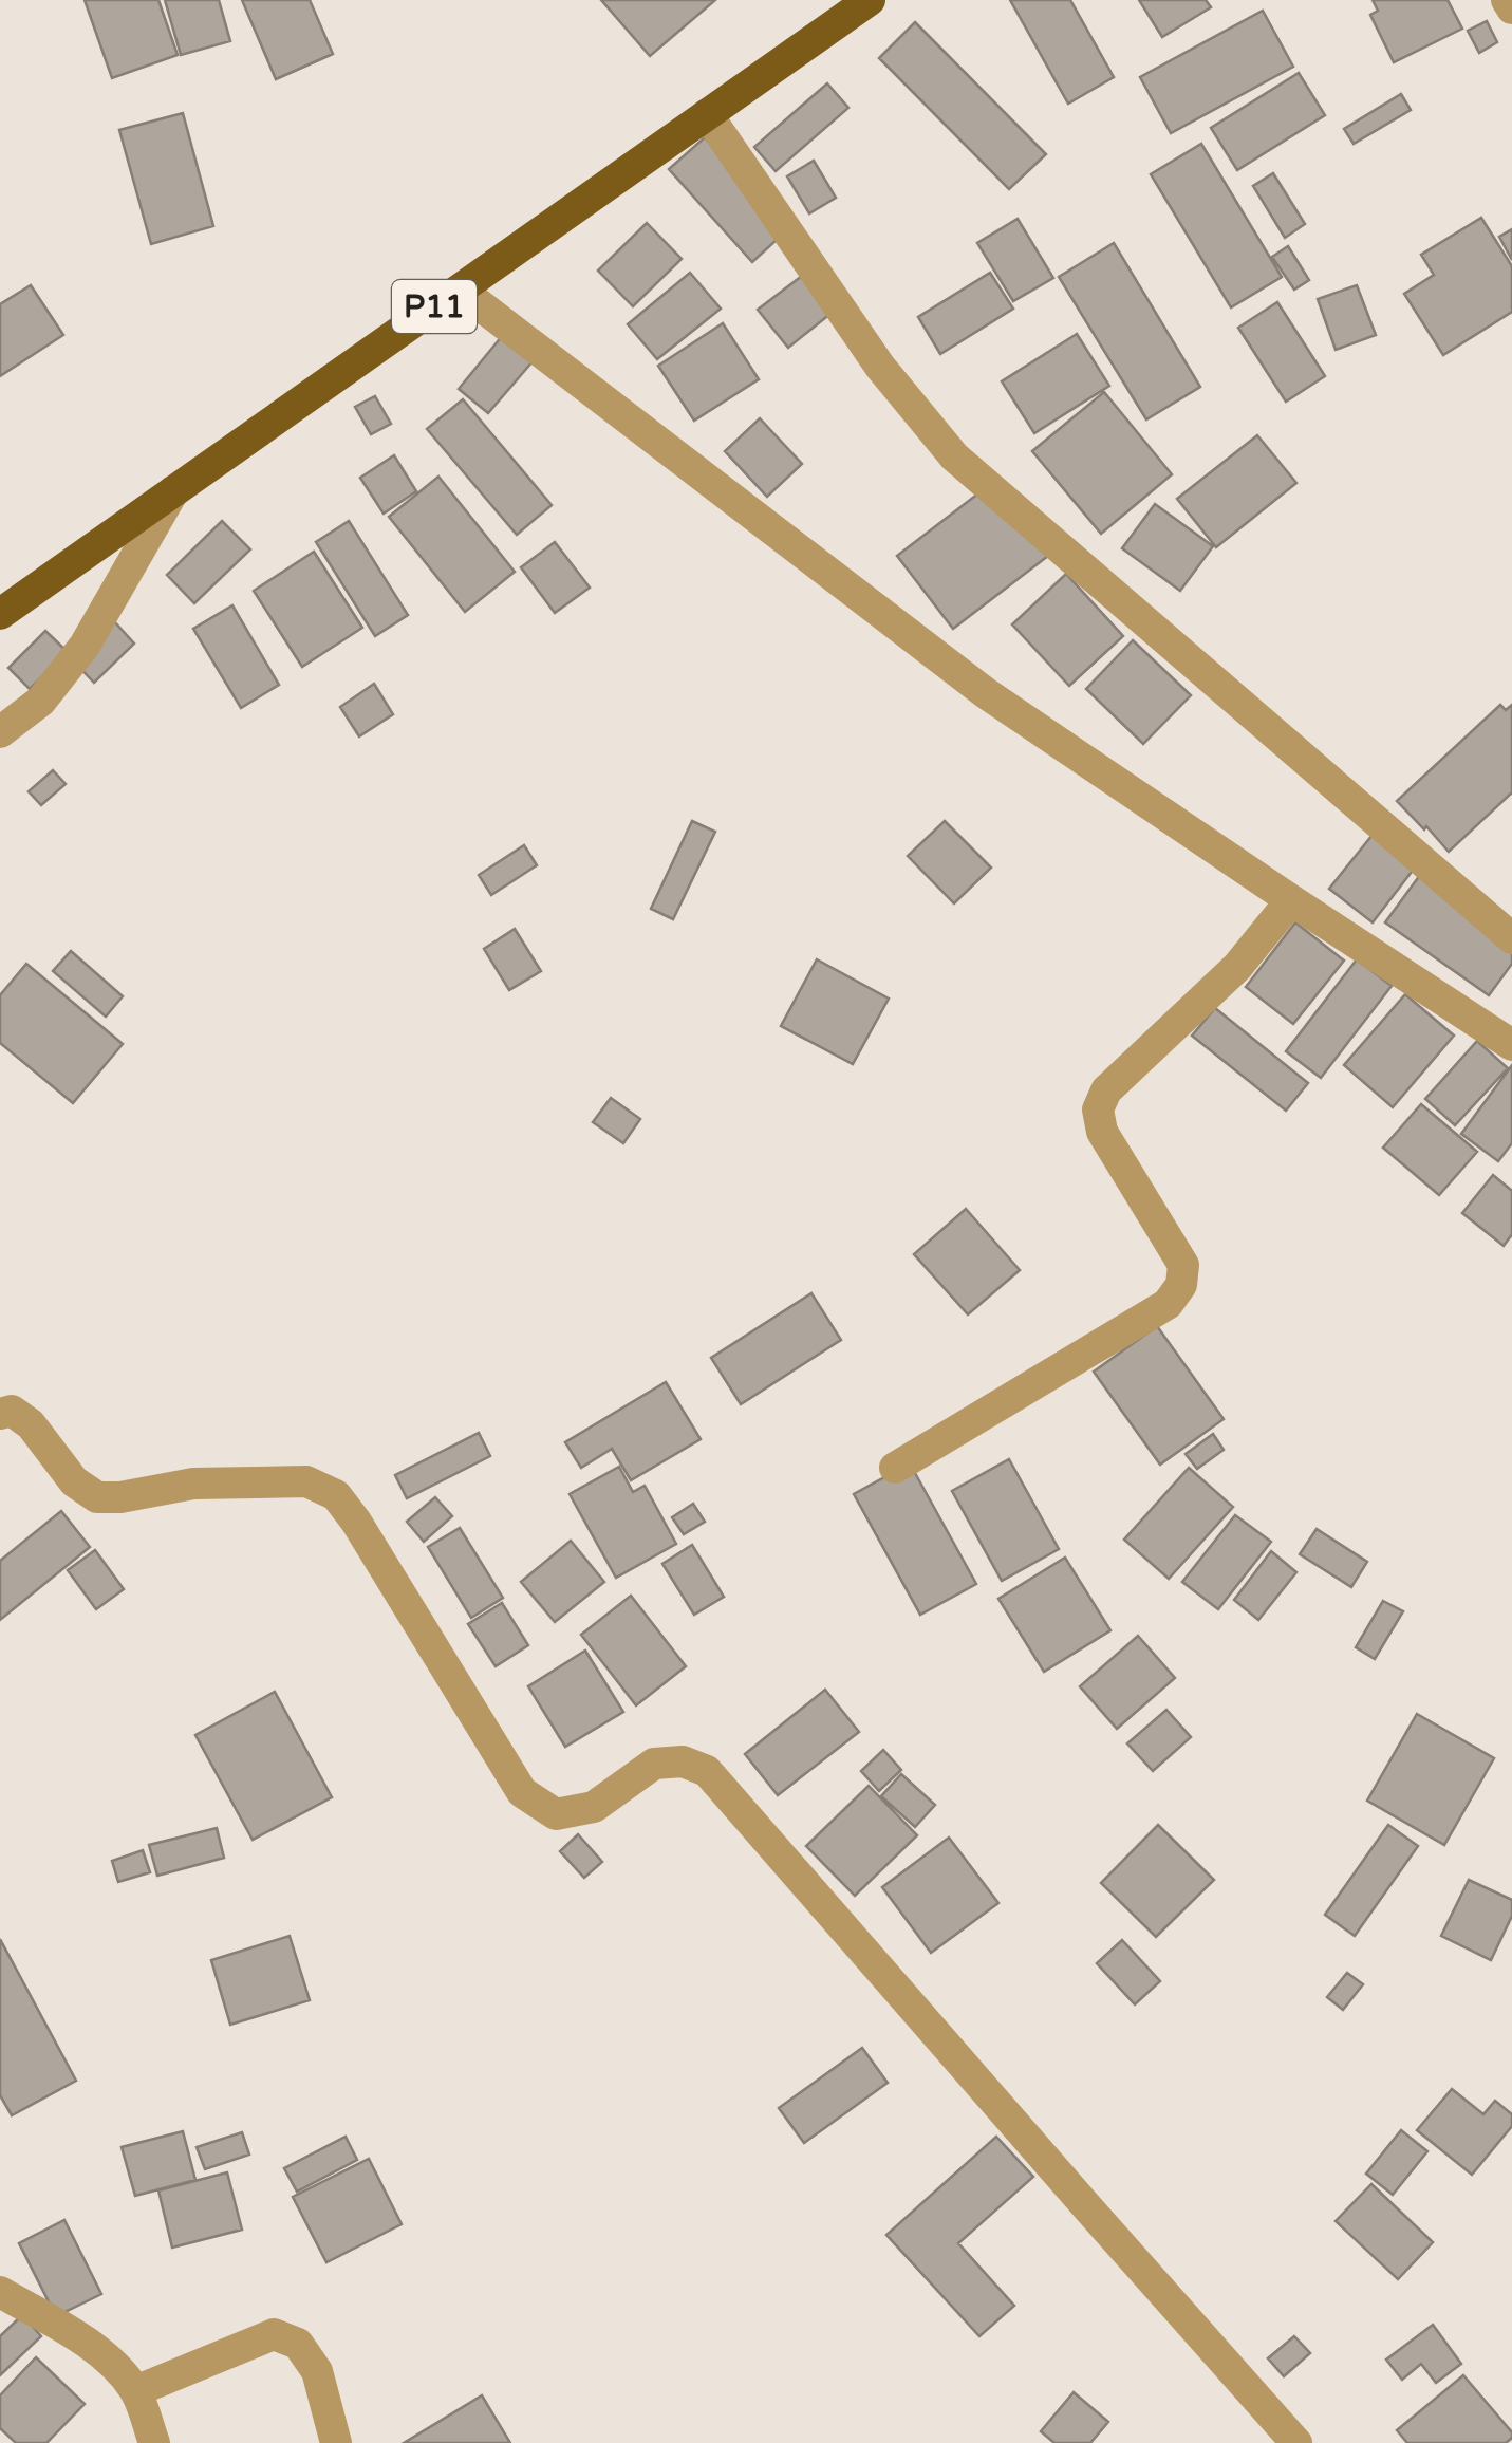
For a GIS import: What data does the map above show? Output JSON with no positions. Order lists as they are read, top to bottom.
{
  "streets": {
    "main road": ["P11"]
  }
}
